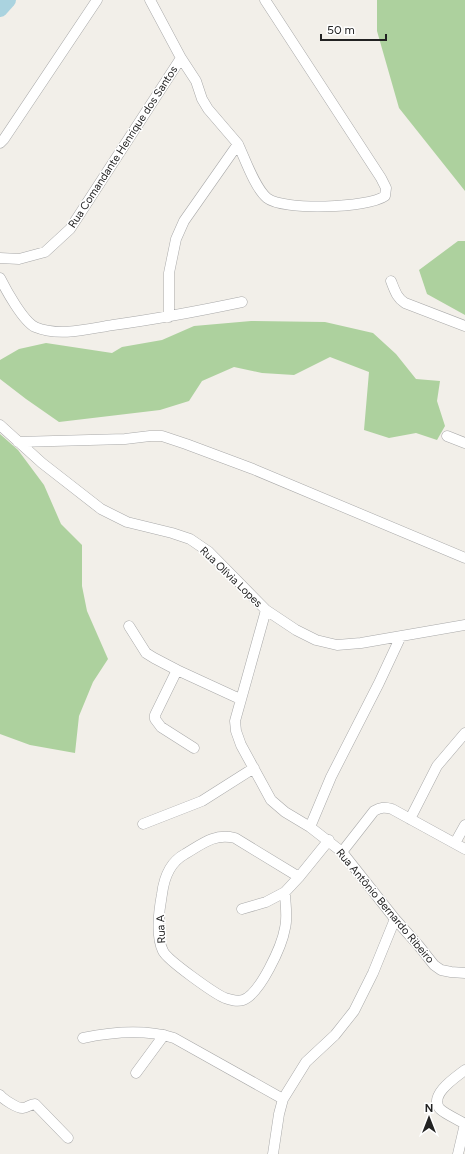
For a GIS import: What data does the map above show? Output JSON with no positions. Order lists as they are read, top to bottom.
{
  "streets": {
    "street": [
      "Rua Comandante Henrique dos Santos",
      "Rua Olívia Lopes",
      "Rua Antônio Bernardo Ribeiro",
      "Rua A"
    ]
  },
  "crossings": [
    ["Rua Olívia Lopes", "Rua Antônio Bernardo Ribeiro"]
  ],
  "scale_bar": "50 m",
  "north": "top"
}
